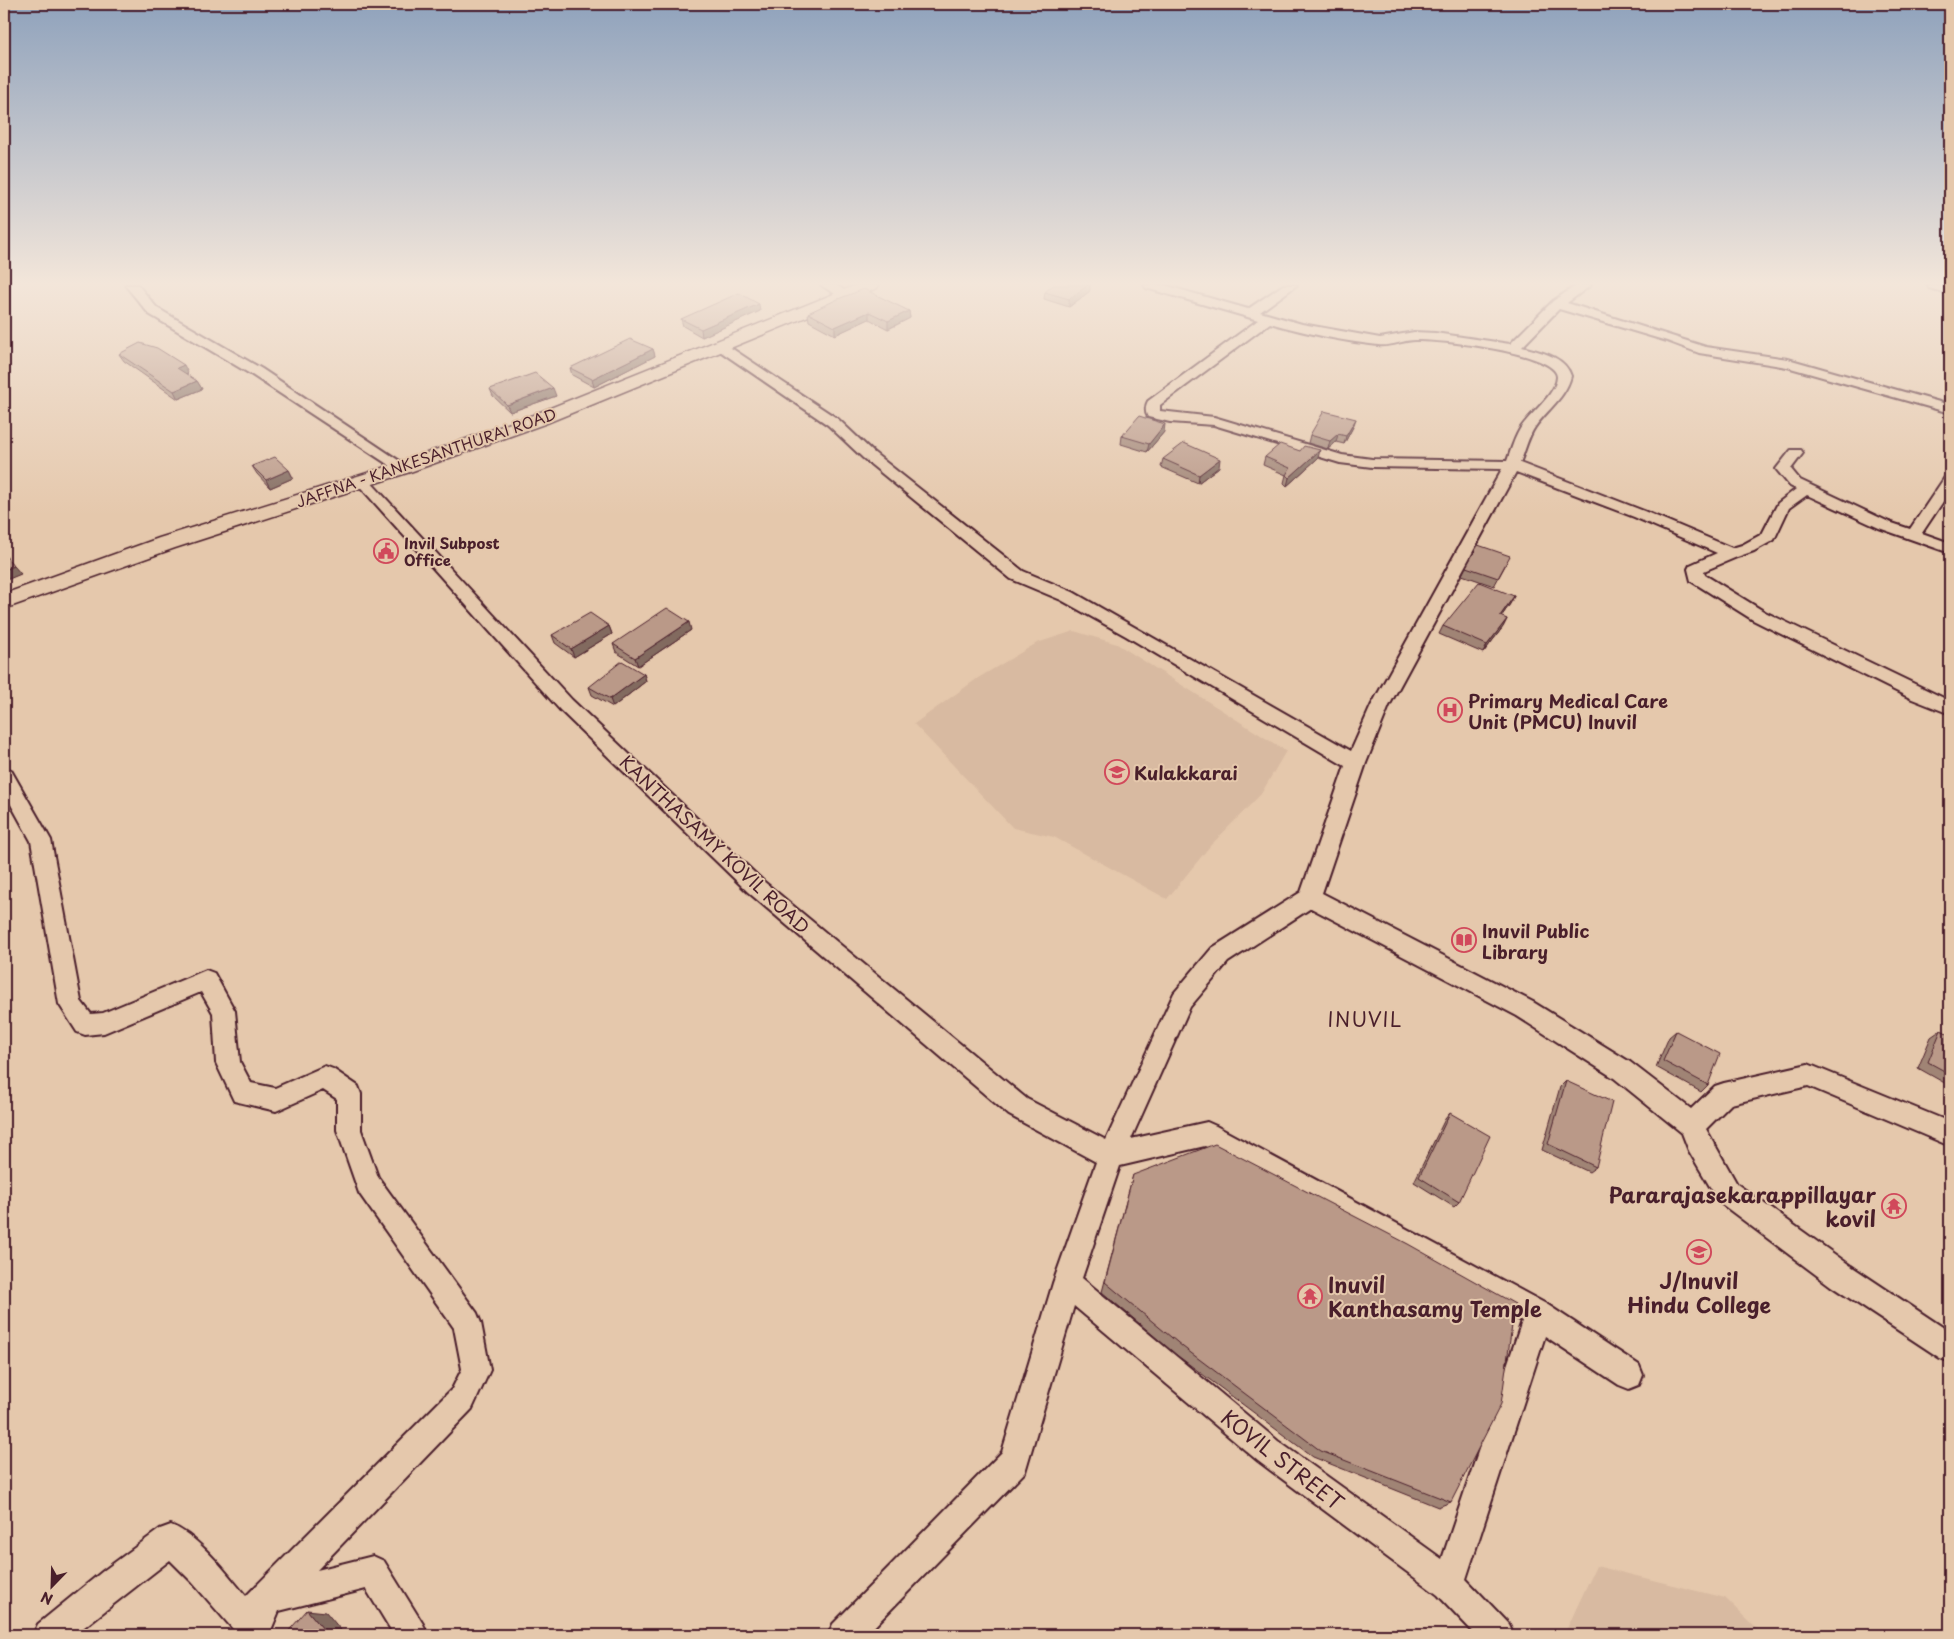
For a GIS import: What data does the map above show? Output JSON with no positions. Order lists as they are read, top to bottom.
{
  "streets": {
    "main road": ["JAFFNA - KANKESANTHURAI ROAD"],
    "street": ["KANTHASAMY KOVIL ROAD", "KOVIL STREET"]
  },
  "crossings": [
    ["JAFFNA - KANKESANTHURAI ROAD", "KANTHASAMY KOVIL ROAD"]
  ],
  "districts": ["INUVIL"],
  "places": {
    "public building": ["Invil Subpost Office"],
    "hospital": ["Primary Medical Care Unit (PMCU) Inuvil"],
    "school or university": ["Kulakkarai", "J/Inuvil Hindu College"],
    "library": ["Inuvil Public Library"],
    "temple": ["Pararajasekarappillayar kovil", "Inuvil Kanthasamy Temple"]
  },
  "north": "bottom left"
}
